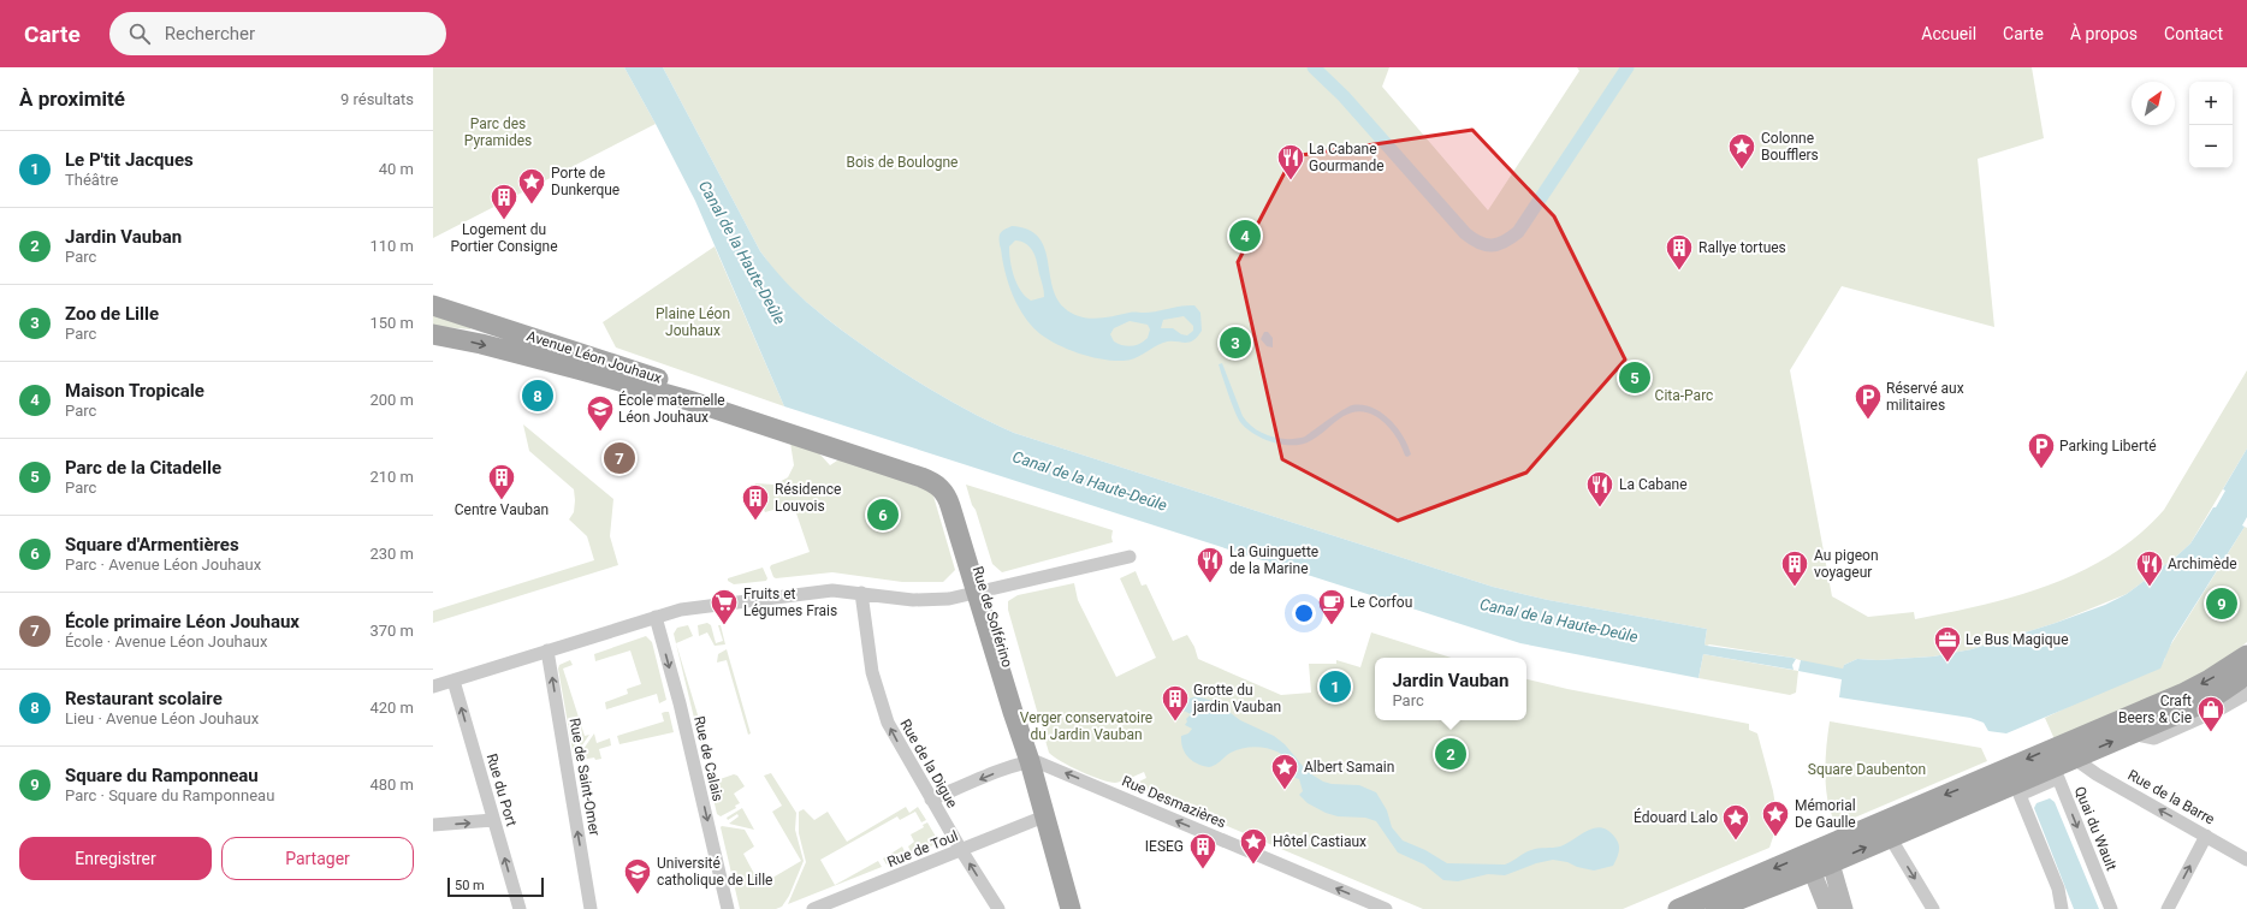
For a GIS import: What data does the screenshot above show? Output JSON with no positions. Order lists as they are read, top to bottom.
{
  "streets": {
    "main road": ["Avenue Léon Jouhaux", "Rue de Solférino"],
    "street": [
      "Rue de Calais",
      "Rue de la Digue",
      "Rue de Saint-Omer",
      "Rue du Port",
      "Rue de la Barre",
      "Rue Desmazières",
      "Quai du Wault",
      "Rue de Toul"
    ]
  },
  "crossings": [
    ["Avenue Léon Jouhaux", "Rue de Solférino"],
    ["Rue de Solférino", "Rue Desmazières"],
    ["Rue de Solférino", "Rue de Toul"],
    ["Rue de la Digue", "Rue de Toul"]
  ],
  "one_way": [
    "Rue de Calais",
    "Rue de la Digue",
    "Rue de Saint-Omer",
    "Rue du Port",
    "Rue de la Barre",
    "Rue Desmazières"
  ],
  "water": ["Canal de la Haute-Deûle"],
  "parks": [
    "Parc des Pyramides",
    "Bois de Boulogne",
    "Plaine Léon Jouhaux",
    "Cita-Parc",
    "Verger conservatoire du Jardin Vauban",
    "Square Daubenton"
  ],
  "places": {
    "place": [
      "Colonne Boufflers",
      "Porte de Dunkerque",
      "Albert Samain",
      "Mémorial De Gaulle",
      "Édouard Lalo",
      "Hôtel Castiaux"
    ],
    "restaurant": [
      "La Cabane Gourmande",
      "La Cabane",
      "La Guinguette de la Marine",
      "Archimède"
    ],
    "building": [
      "Logement du Portier Consigne",
      "Rallye tortues",
      "Centre Vauban",
      "Résidence Louvois",
      "Au pigeon voyageur",
      "Grotte du jardin Vauban",
      "IESEG"
    ],
    "parking": ["Réservé aux militaires", "Parking Liberté"],
    "school or university": ["École maternelle Léon Jouhaux", "Université catholique de Lille"],
    "supermarket": ["Fruits et Légumes Frais"],
    "cafe": ["Le Corfou"],
    "office": ["Le Bus Magique"],
    "shop": ["Craft Beers & Cie"]
  },
  "scale_bar": "50 m",
  "north": "top right",
  "page": {
    "header": "Carte",
    "search": "Rechercher",
    "nav": [
      "Accueil",
      "Carte",
      "À propos",
      "Contact"
    ],
    "heading": ["À proximité", "9 résultats"],
    "map_buttons": ["+", "−"],
    "list": [
      {
        "mark": "1",
        "name": "Le P'tit Jacques",
        "note": "Théâtre",
        "value": "40 m"
      },
      {
        "mark": "2",
        "name": "Jardin Vauban",
        "note": "Parc",
        "value": "110 m"
      },
      {
        "mark": "3",
        "name": "Zoo de Lille",
        "note": "Parc",
        "value": "150 m"
      },
      {
        "mark": "4",
        "name": "Maison Tropicale",
        "note": "Parc",
        "value": "200 m"
      },
      {
        "mark": "5",
        "name": "Parc de la Citadelle",
        "note": "Parc",
        "value": "210 m"
      },
      {
        "mark": "6",
        "name": "Square d'Armentières",
        "note": "Parc · Avenue Léon Jouhaux",
        "value": "230 m"
      },
      {
        "mark": "7",
        "name": "École primaire Léon Jouhaux",
        "note": "École · Avenue Léon Jouhaux",
        "value": "370 m"
      },
      {
        "mark": "8",
        "name": "Restaurant scolaire",
        "note": "Lieu · Avenue Léon Jouhaux",
        "value": "420 m"
      },
      {
        "mark": "9",
        "name": "Square du Ramponneau",
        "note": "Parc · Square du Ramponneau",
        "value": "480 m"
      }
    ],
    "pins": [
      "4",
      "3",
      "5",
      "8",
      "7",
      "6",
      "9",
      "1",
      "2"
    ],
    "popup": ["Jardin Vauban", "Parc"],
    "buttons": ["Enregistrer", "Partager"],
    "scale": "50 m"
  }
}
